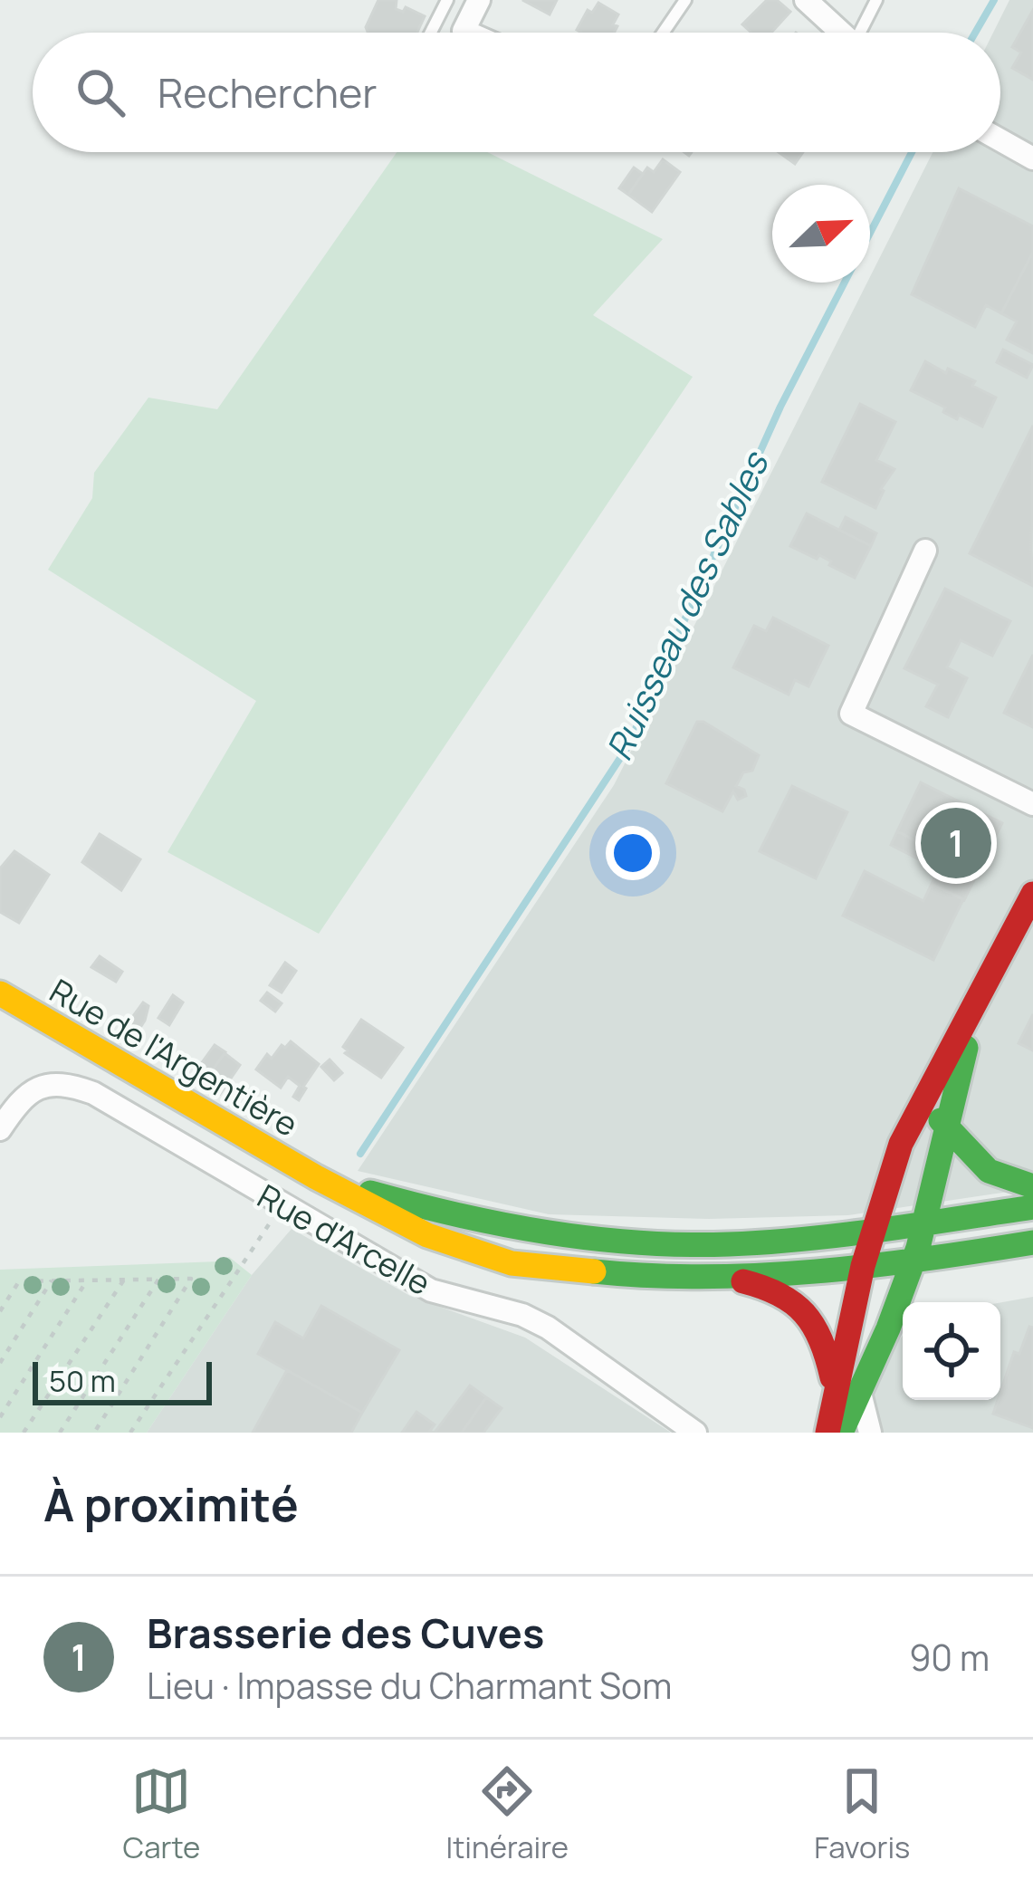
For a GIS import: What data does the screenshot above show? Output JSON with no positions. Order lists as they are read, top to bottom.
{
  "streets": {
    "main road": ["Rue de l'Argentière"],
    "street": ["Rue d'Arcelle"]
  },
  "water": ["Ruisseau des Sables"],
  "scale_bar": "50 m",
  "north": "top right",
  "page": {
    "search": "Rechercher",
    "pins": "1",
    "scale": "50 m",
    "heading": "À proximité",
    "list": [
      {
        "mark": "1",
        "name": "Brasserie des Cuves",
        "note": "Lieu · Impasse du Charmant Som",
        "value": "90 m"
      }
    ],
    "nav": ["Carte", "Itinéraire", "Favoris"]
  }
}
